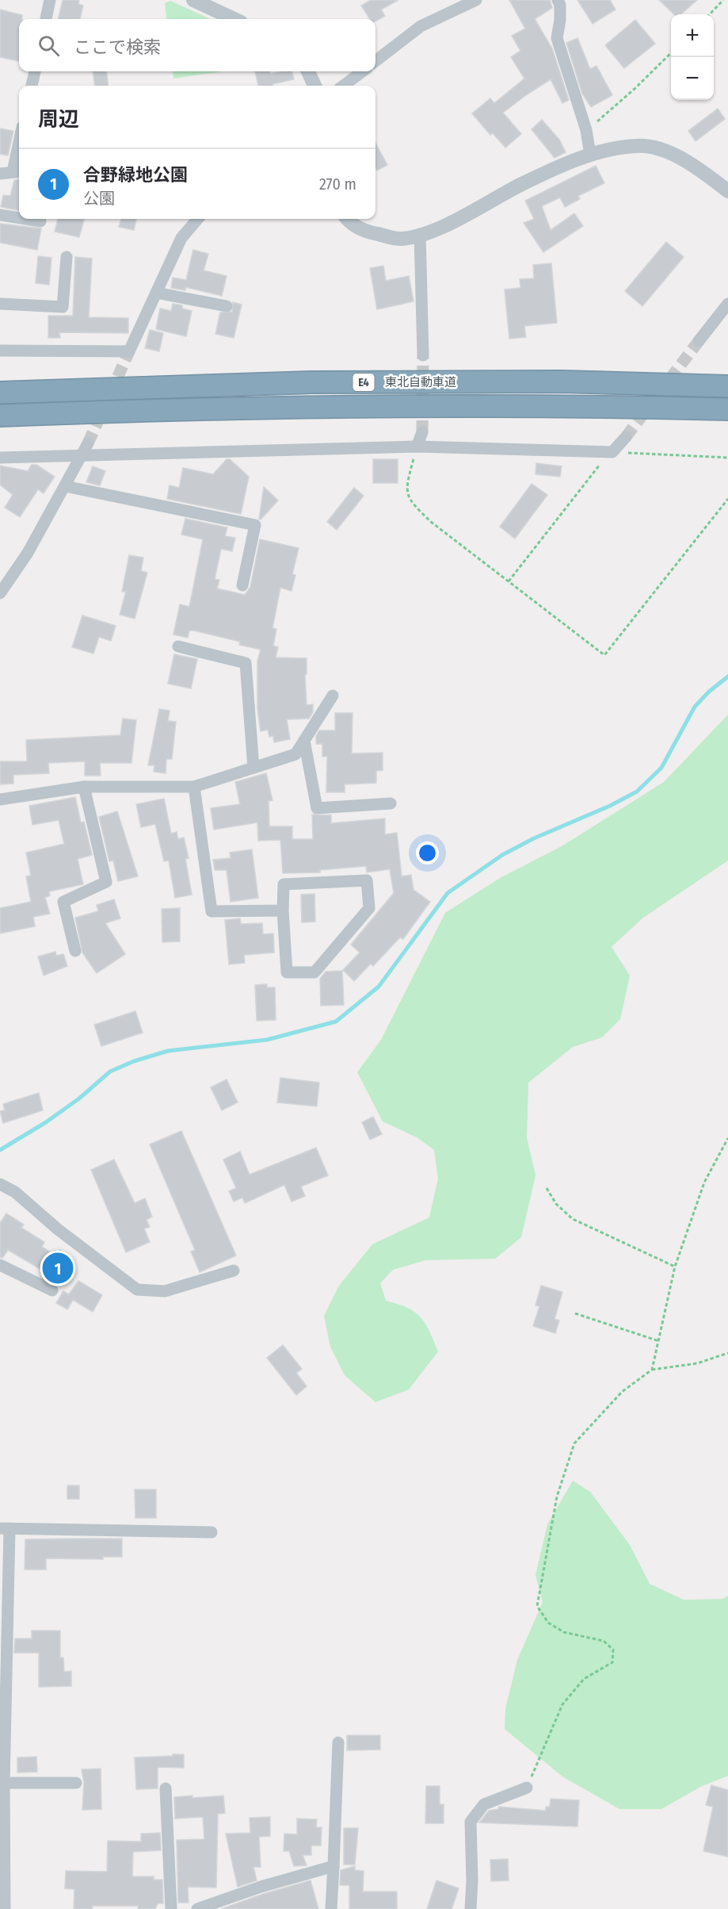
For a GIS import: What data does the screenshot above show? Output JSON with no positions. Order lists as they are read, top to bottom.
{
  "streets": {
    "highway": ["E4", "東北自動車道"]
  },
  "page": {
    "map_buttons": ["+", "−"],
    "search": "ここで検索",
    "heading": "周辺",
    "list": [
      {
        "mark": "1",
        "name": "合野緑地公園",
        "note": "公園",
        "value": "270 m"
      }
    ],
    "pins": "1"
  }
}
